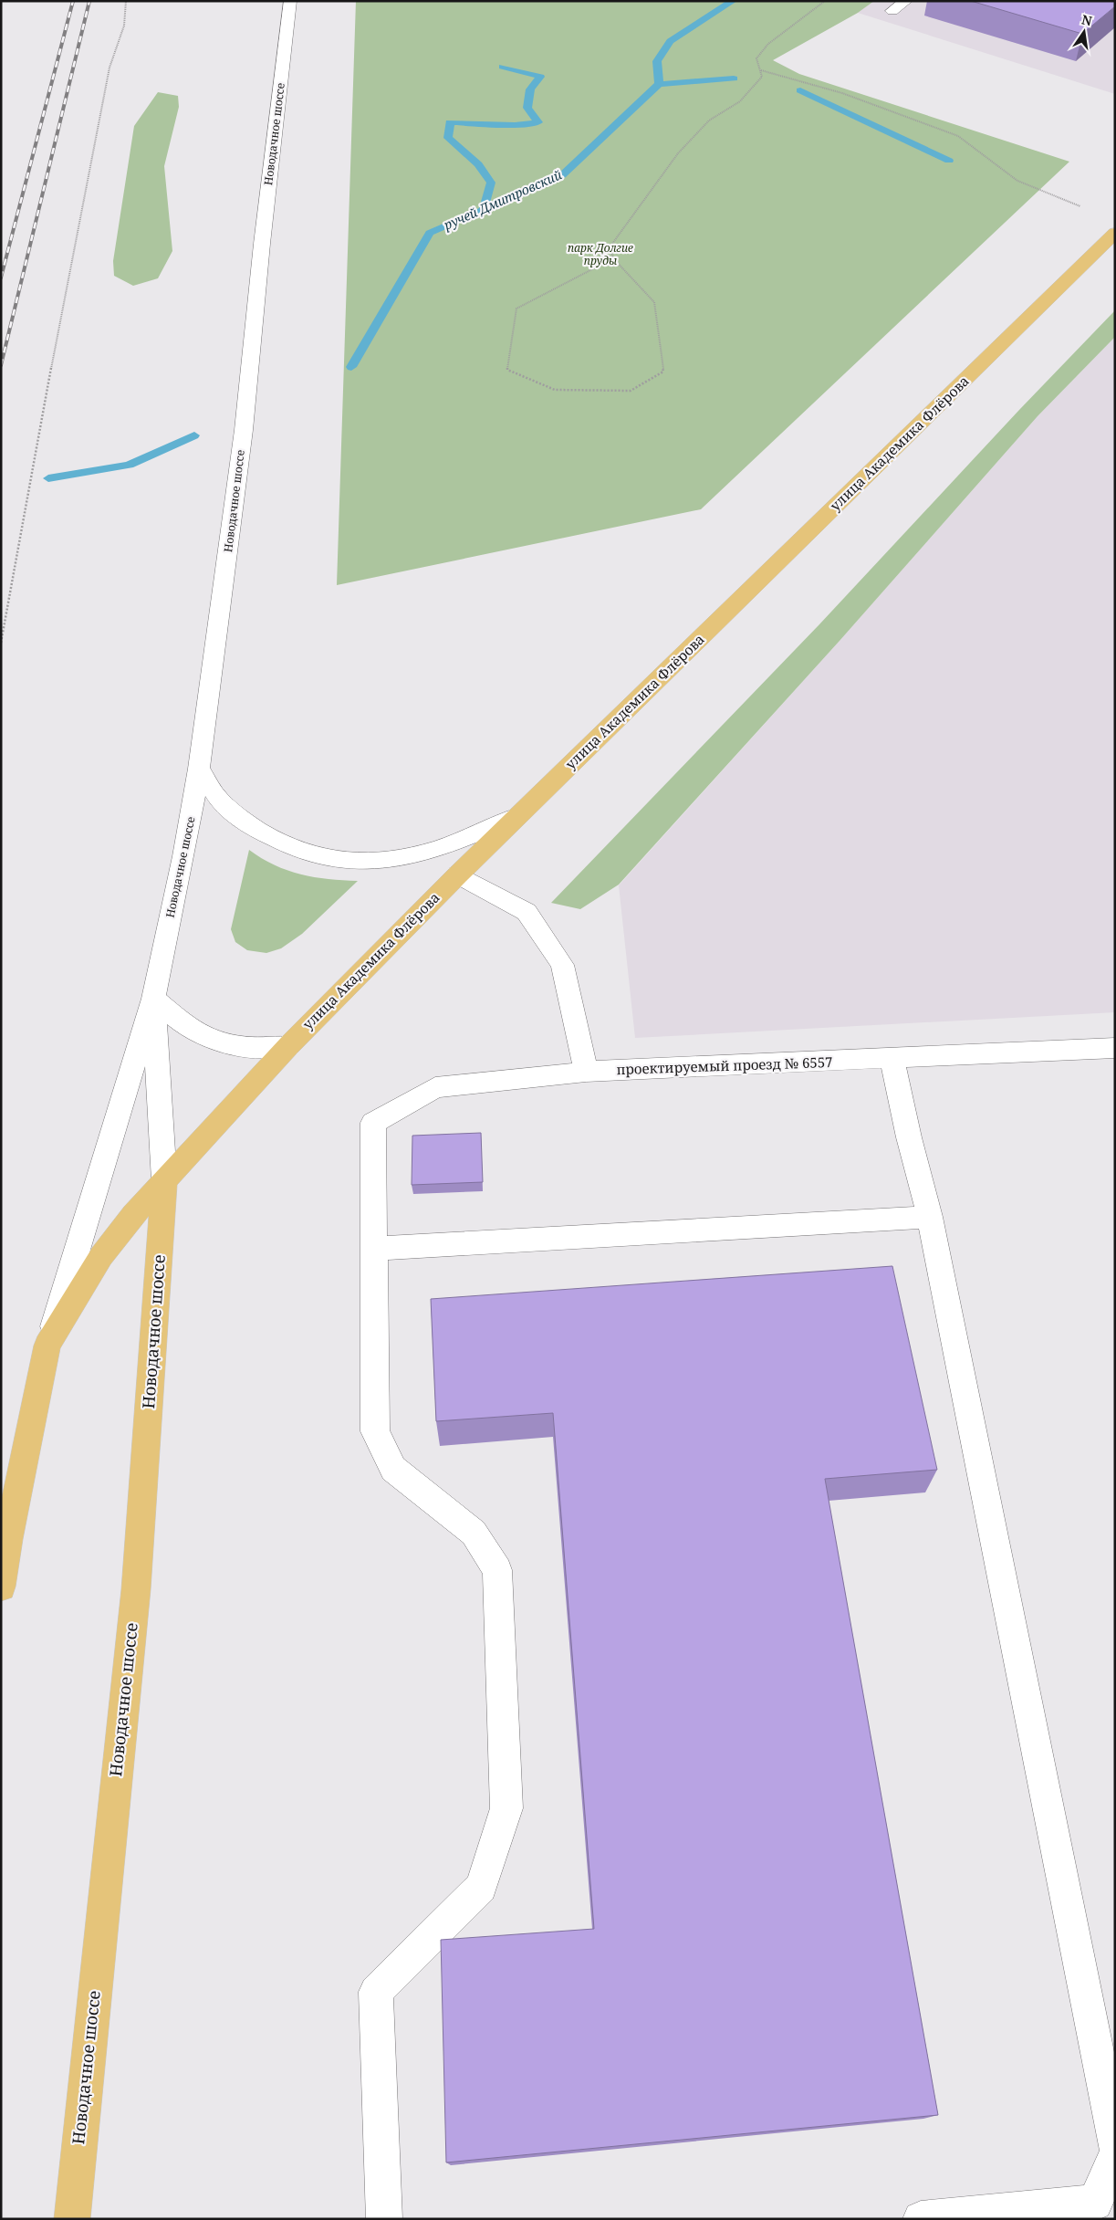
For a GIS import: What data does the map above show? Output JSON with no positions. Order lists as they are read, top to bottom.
{
  "streets": {
    "main road": ["Новодачное шоссе", "улица Академика Флёрова"],
    "street": ["проектируемый проезд № 6557"]
  },
  "crossings": [
    ["Новодачное шоссе", "улица Академика Флёрова"]
  ],
  "water": ["ручей Дмитровский"],
  "parks": ["парк Долгие пруды"],
  "north": "top"
}
